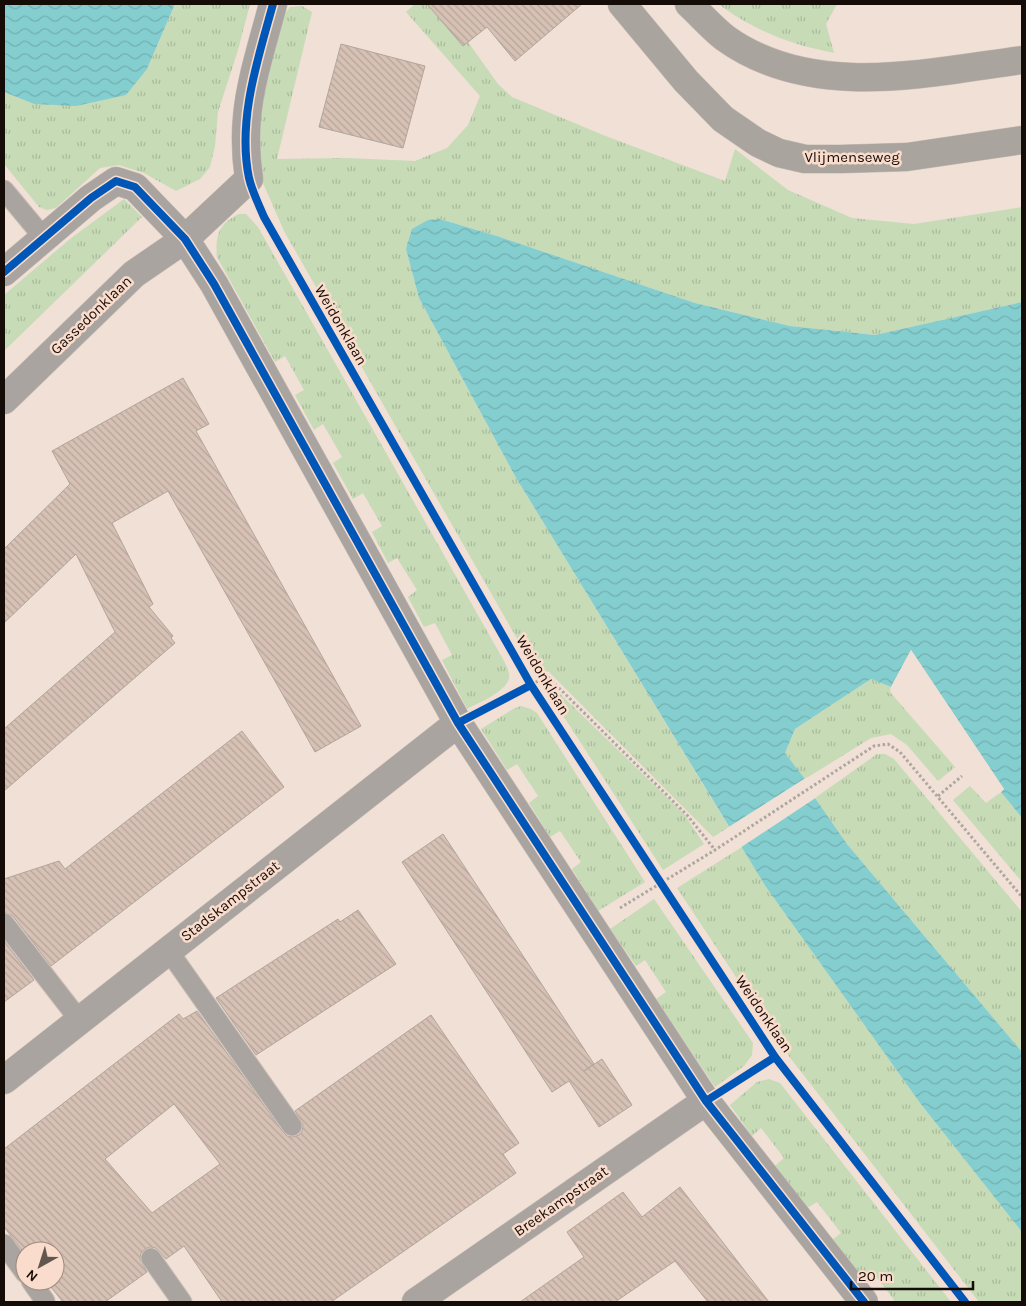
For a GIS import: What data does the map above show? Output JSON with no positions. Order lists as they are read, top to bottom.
{
  "streets": {
    "street": [
      "Vlijmenseweg",
      "Gassedonklaan",
      "Stadskampstraat",
      "Breekampstraat"
    ],
    "cycle path": ["Weidonklaan"]
  },
  "scale_bar": "20 m",
  "north": "bottom left"
}
